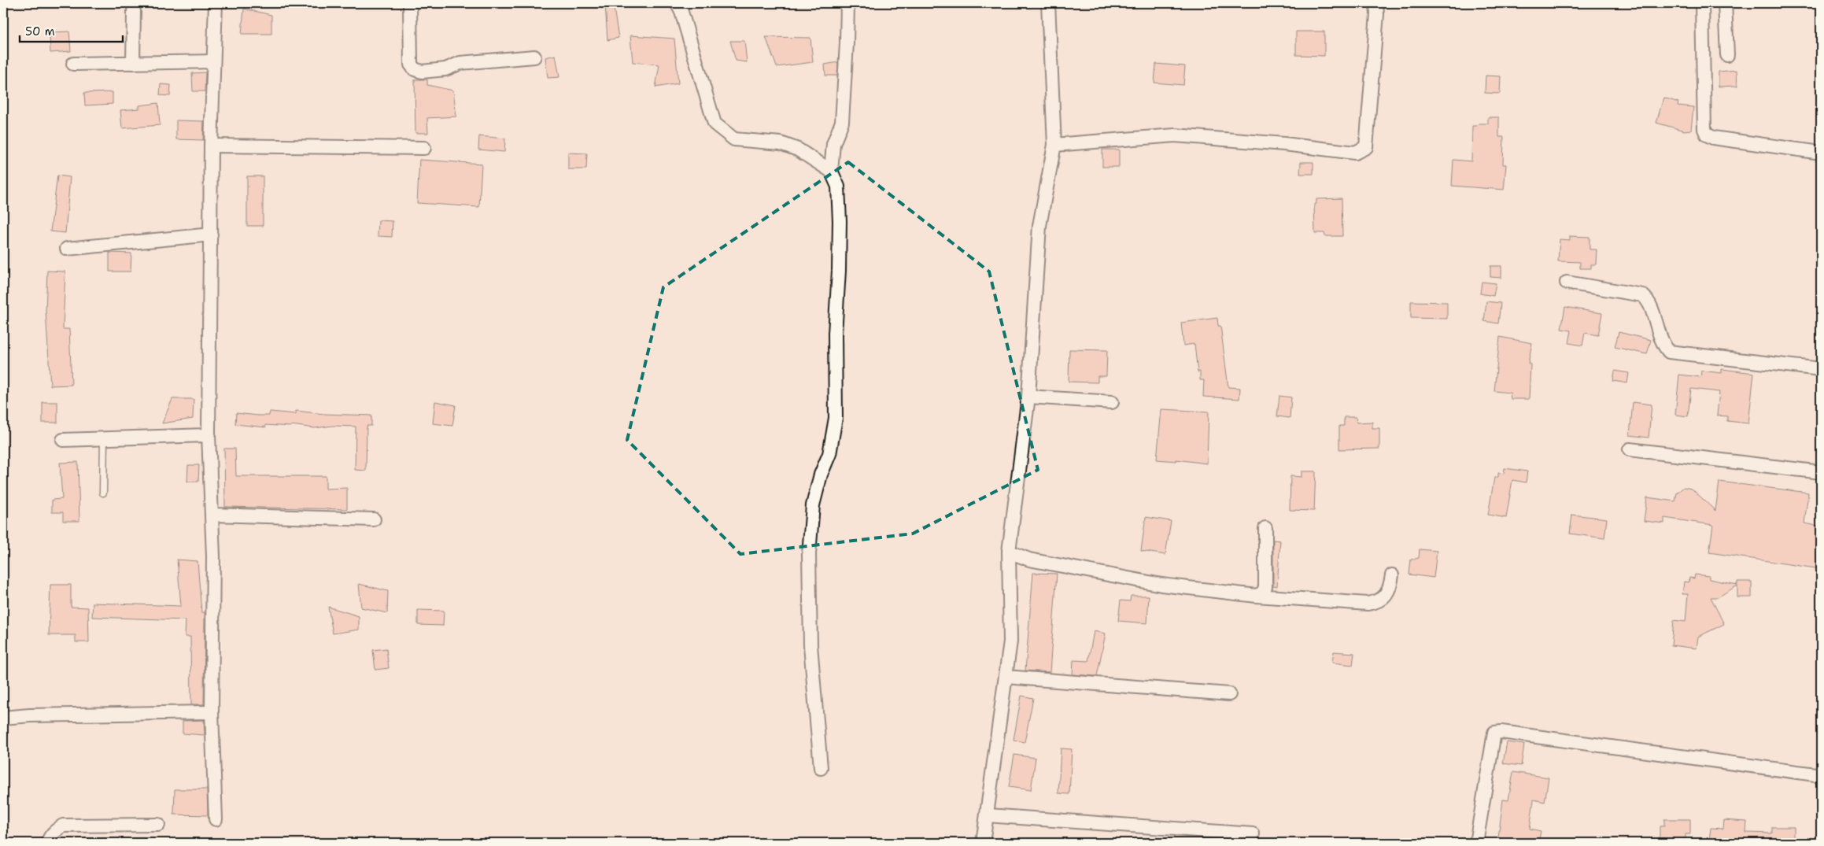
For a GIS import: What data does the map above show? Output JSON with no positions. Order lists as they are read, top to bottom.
{
  "scale_bar": "50 m"
}
